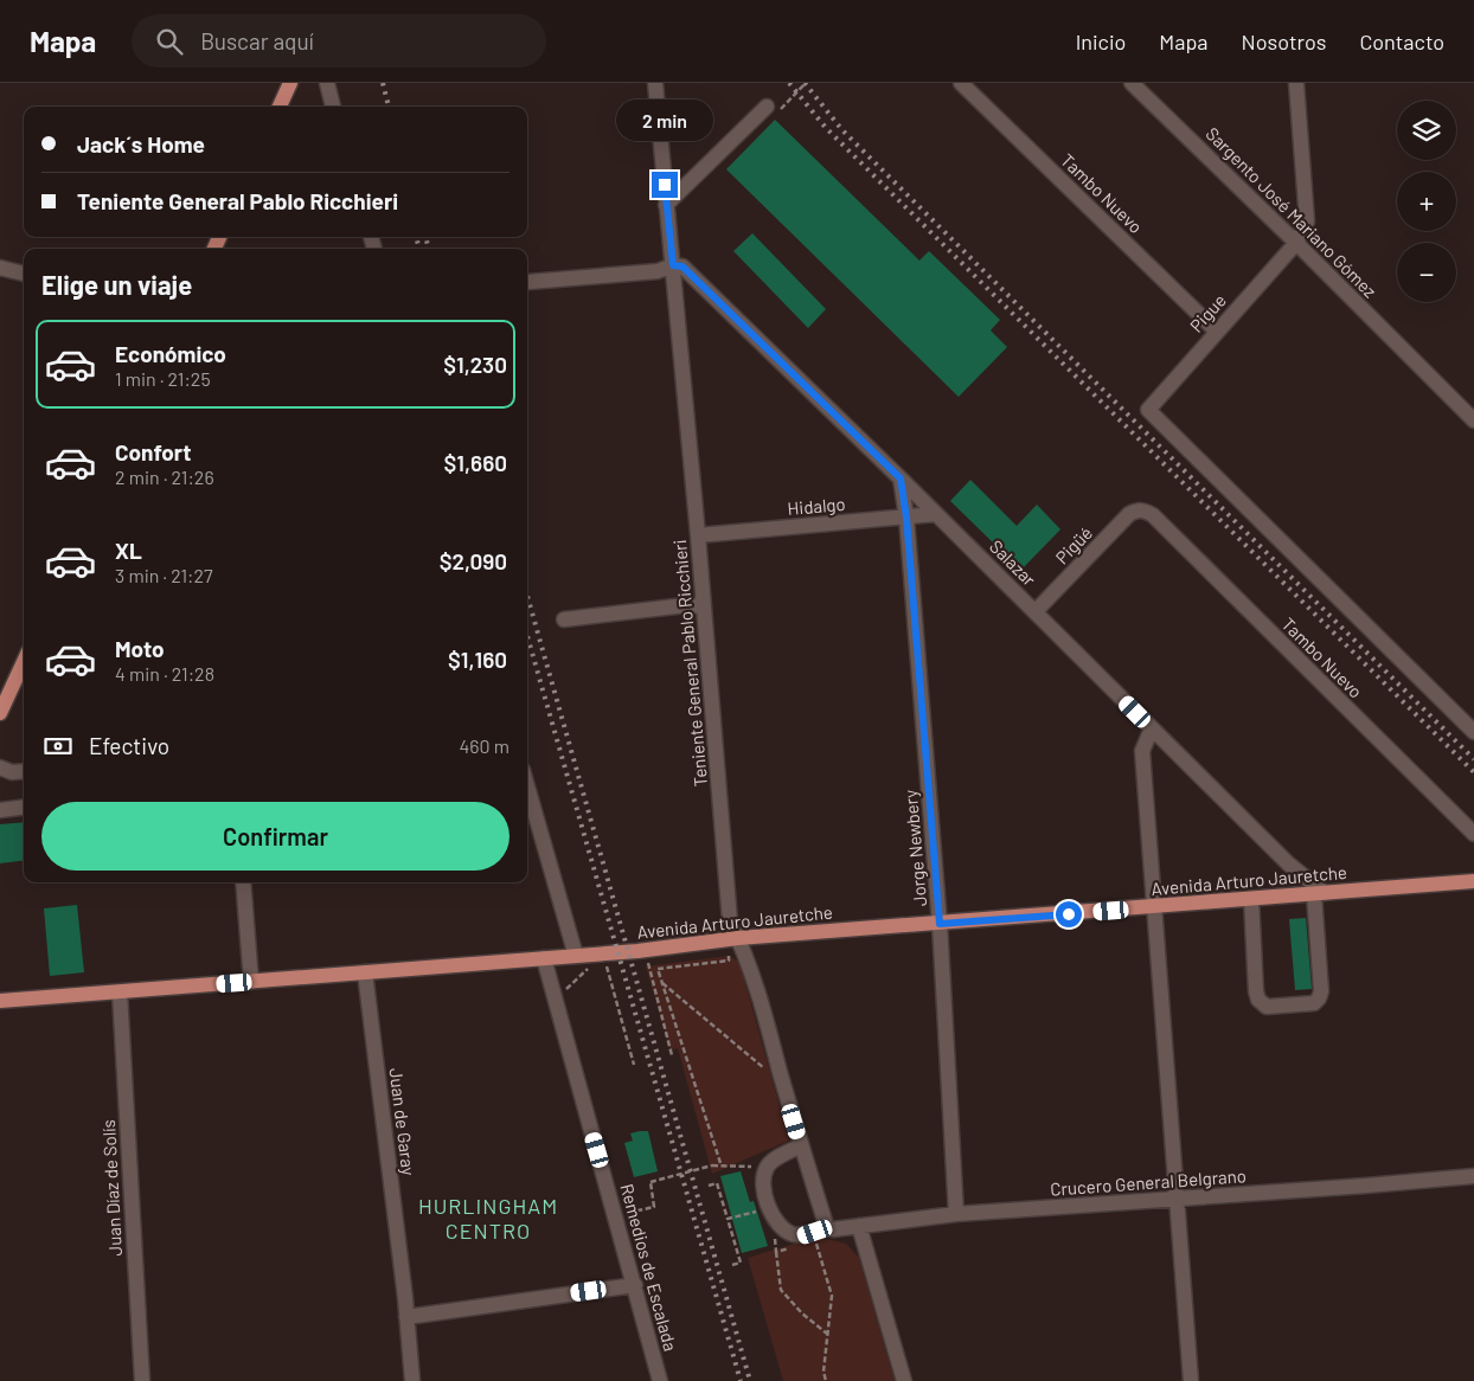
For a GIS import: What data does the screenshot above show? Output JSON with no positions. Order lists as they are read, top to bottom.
{
  "streets": {
    "main road": ["Avenida Arturo Jauretche"],
    "street": [
      "Tambo Nuevo",
      "Sargento José Mariano Gómez",
      "Pigue",
      "Hidalgo",
      "Pigüé",
      "Salazar",
      "Teniente General Pablo Ricchieri",
      "Jorge Newbery",
      "Juan de Garay",
      "Crucero General Belgrano",
      "Juan Díaz de Solís",
      "Remedios de Escalada"
    ]
  },
  "crossings": [
    ["Tambo Nuevo", "Pigue"],
    ["Tambo Nuevo", "Pigüé"],
    ["Sargento José Mariano Gómez", "Pigue"],
    ["Hidalgo", "Salazar"],
    ["Hidalgo", "Teniente General Pablo Ricchieri"],
    ["Hidalgo", "Jorge Newbery"],
    ["Pigüé", "Salazar"],
    ["Salazar", "Teniente General Pablo Ricchieri"],
    ["Salazar", "Jorge Newbery"],
    ["Salazar", "Avenida Arturo Jauretche"],
    ["Teniente General Pablo Ricchieri", "Avenida Arturo Jauretche"],
    ["Teniente General Pablo Ricchieri", "Crucero General Belgrano"],
    ["Jorge Newbery", "Avenida Arturo Jauretche"],
    ["Jorge Newbery", "Crucero General Belgrano"],
    ["Avenida Arturo Jauretche", "Juan de Garay"],
    ["Avenida Arturo Jauretche", "Juan Díaz de Solís"],
    ["Avenida Arturo Jauretche", "Remedios de Escalada"]
  ],
  "districts": ["HURLINGHAM CENTRO"],
  "page": {
    "header": "Mapa",
    "search": "Buscar aquí",
    "nav": [
      "Inicio",
      "Mapa",
      "Nosotros",
      "Contacto"
    ],
    "bubble": "2 min",
    "map_buttons": ["+", "−"],
    "banner": ["Jack´s Home", "Teniente General Pablo Ricchieri"],
    "heading": "Elige un viaje",
    "list": [
      {
        "name": "Económico",
        "note": "1 min · 21:25",
        "value": "$1,230"
      },
      {
        "name": "Confort",
        "note": "2 min · 21:26",
        "value": "$1,660"
      },
      {
        "name": "XL",
        "note": "3 min · 21:27",
        "value": "$2,090"
      },
      {
        "name": "Moto",
        "note": "4 min · 21:28",
        "value": "$1,160"
      }
    ],
    "pay": ["Efectivo", "460 m"],
    "buttons": "Confirmar"
  }
}
